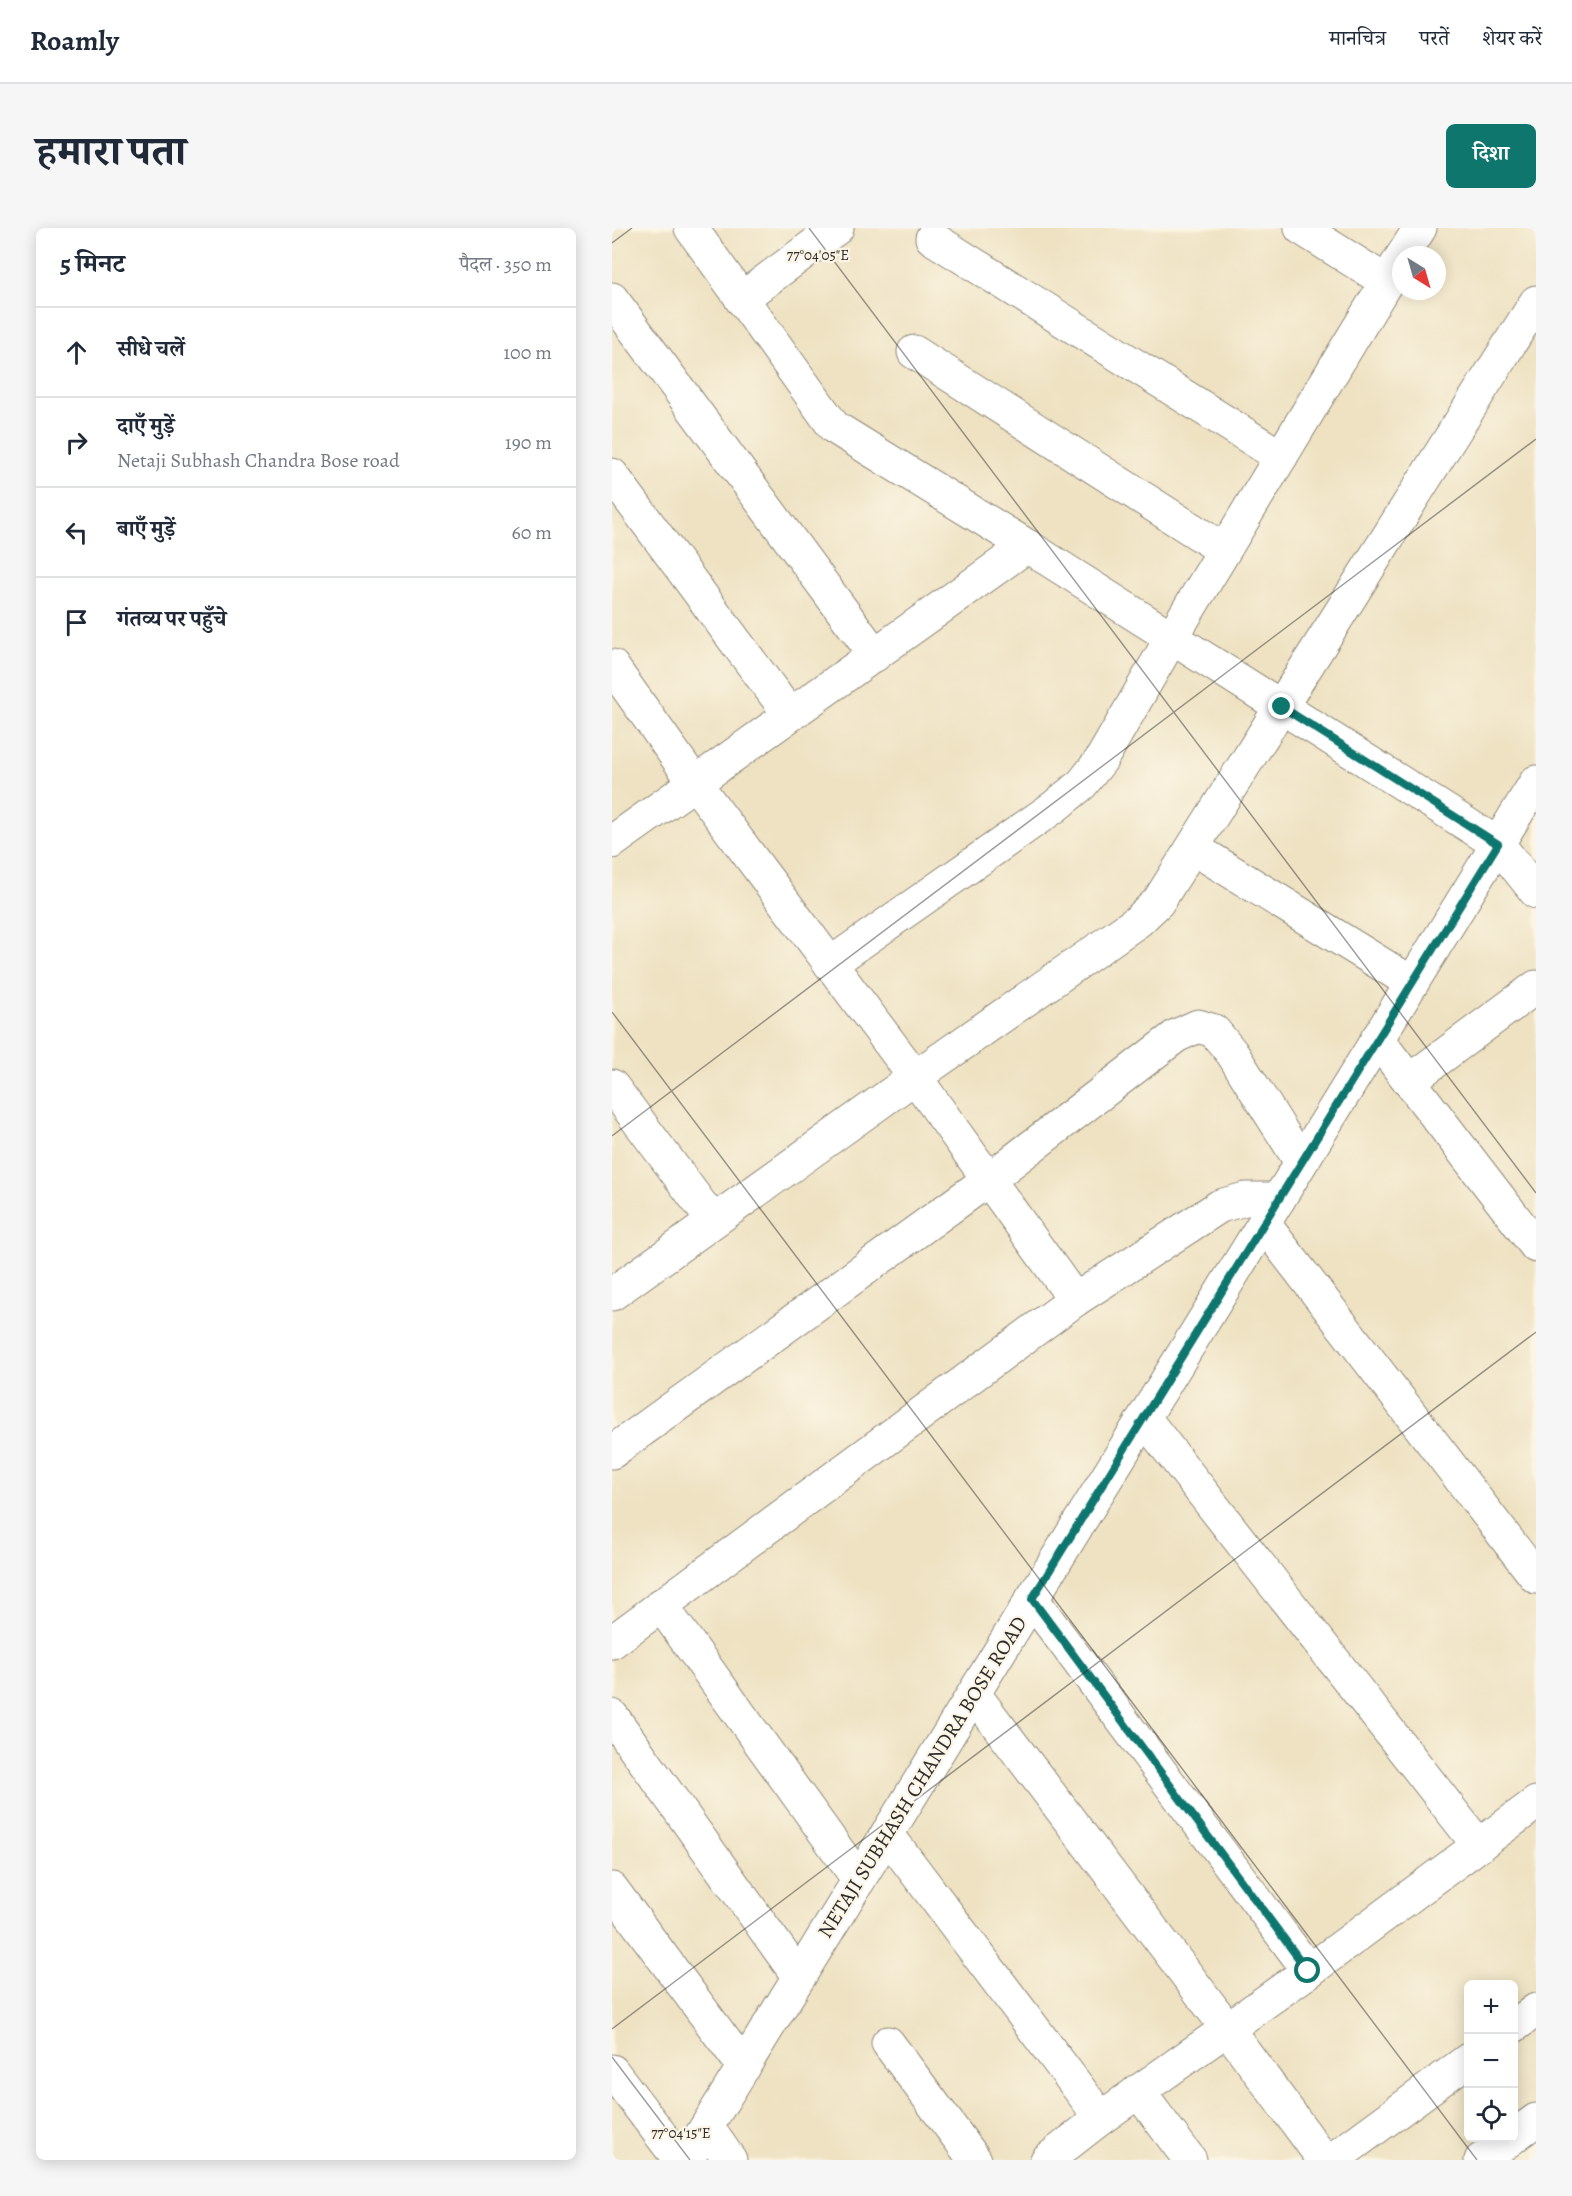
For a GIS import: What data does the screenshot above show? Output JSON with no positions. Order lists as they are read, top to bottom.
{
  "streets": {
    "street": ["NETAJI SUBHASH CHANDRA BOSE ROAD"]
  },
  "north": "bottom right",
  "page": {
    "header": "Roamly",
    "nav": ["मानचित्र", "परतें", "शेयर करें"],
    "title": "हमारा पता",
    "buttons": "दिशा",
    "heading": ["5 मिनट", "पैदल · 350 m"],
    "list": [
      ["सीधे चलें", "100 m"],
      ["दाएँ मुड़ें", "Netaji Subhash Chandra Bose road", "190 m"],
      ["बाएँ मुड़ें", "60 m"],
      "गंतव्य पर पहुँचे"
    ],
    "map_buttons": ["+", "−"]
  },
  "coordinates": ["77°04'05\"E", "77°04'15\"E"]
}
